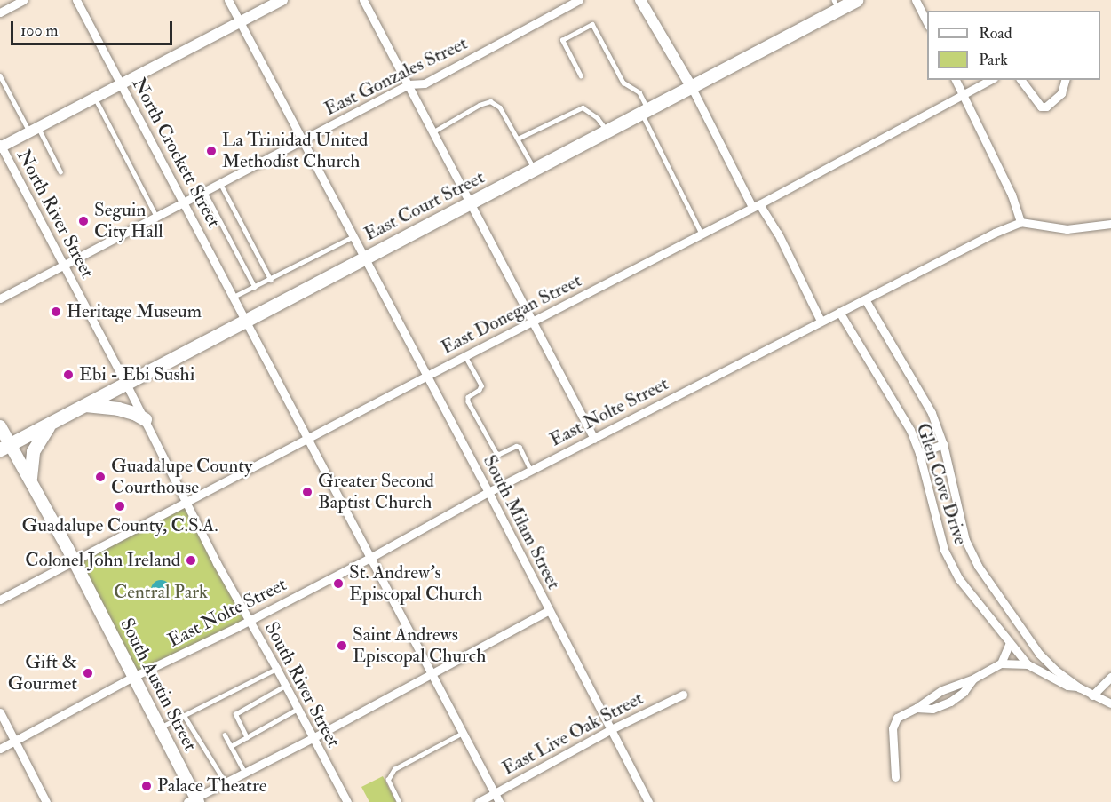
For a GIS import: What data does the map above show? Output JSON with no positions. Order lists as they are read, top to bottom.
{
  "streets": {
    "main road": ["East Court Street", "South Austin Street"],
    "street": [
      "East Gonzales Street",
      "North Crockett Street",
      "North River Street",
      "East Donegan Street",
      "East Nolte Street",
      "Glen Cove Drive",
      "South Milam Street",
      "South River Street",
      "East Live Oak Street"
    ]
  },
  "crossings": [
    ["East Gonzales Street", "North Crockett Street"],
    ["East Gonzales Street", "North River Street"],
    ["East Gonzales Street", "South Milam Street"],
    ["North Crockett Street", "East Court Street"],
    ["North Crockett Street", "East Donegan Street"],
    ["North Crockett Street", "East Nolte Street"],
    ["North Crockett Street", "East Live Oak Street"],
    ["East Court Street", "North River Street"],
    ["East Court Street", "East Donegan Street"],
    ["East Court Street", "South Milam Street"],
    ["East Court Street", "South Austin Street"],
    ["East Court Street", "South River Street"],
    ["North River Street", "South River Street"],
    ["East Donegan Street", "South Milam Street"],
    ["East Donegan Street", "South Austin Street"],
    ["East Donegan Street", "South River Street"],
    ["East Nolte Street", "Glen Cove Drive"],
    ["East Nolte Street", "South Milam Street"],
    ["East Nolte Street", "South Austin Street"],
    ["East Nolte Street", "South River Street"],
    ["South Milam Street", "East Live Oak Street"],
    ["South Austin Street", "South River Street"]
  ],
  "parks": ["Central Park"],
  "places": [
    "La Trinidad United Methodist Church",
    "Seguin City Hall",
    "Heritage Museum",
    "Ebi - Ebi Sushi",
    "Guadalupe County Courthouse",
    "Greater Second Baptist Church",
    "Guadalupe County, C.S.A.",
    "Colonel John Ireland",
    "St. Andrew's Episcopal Church",
    "Saint Andrews Episcopal Church",
    "Gift & Gourmet",
    "Palace Theatre"
  ],
  "legend": ["Road", "Park"],
  "scale_bar": "100 m"
}
